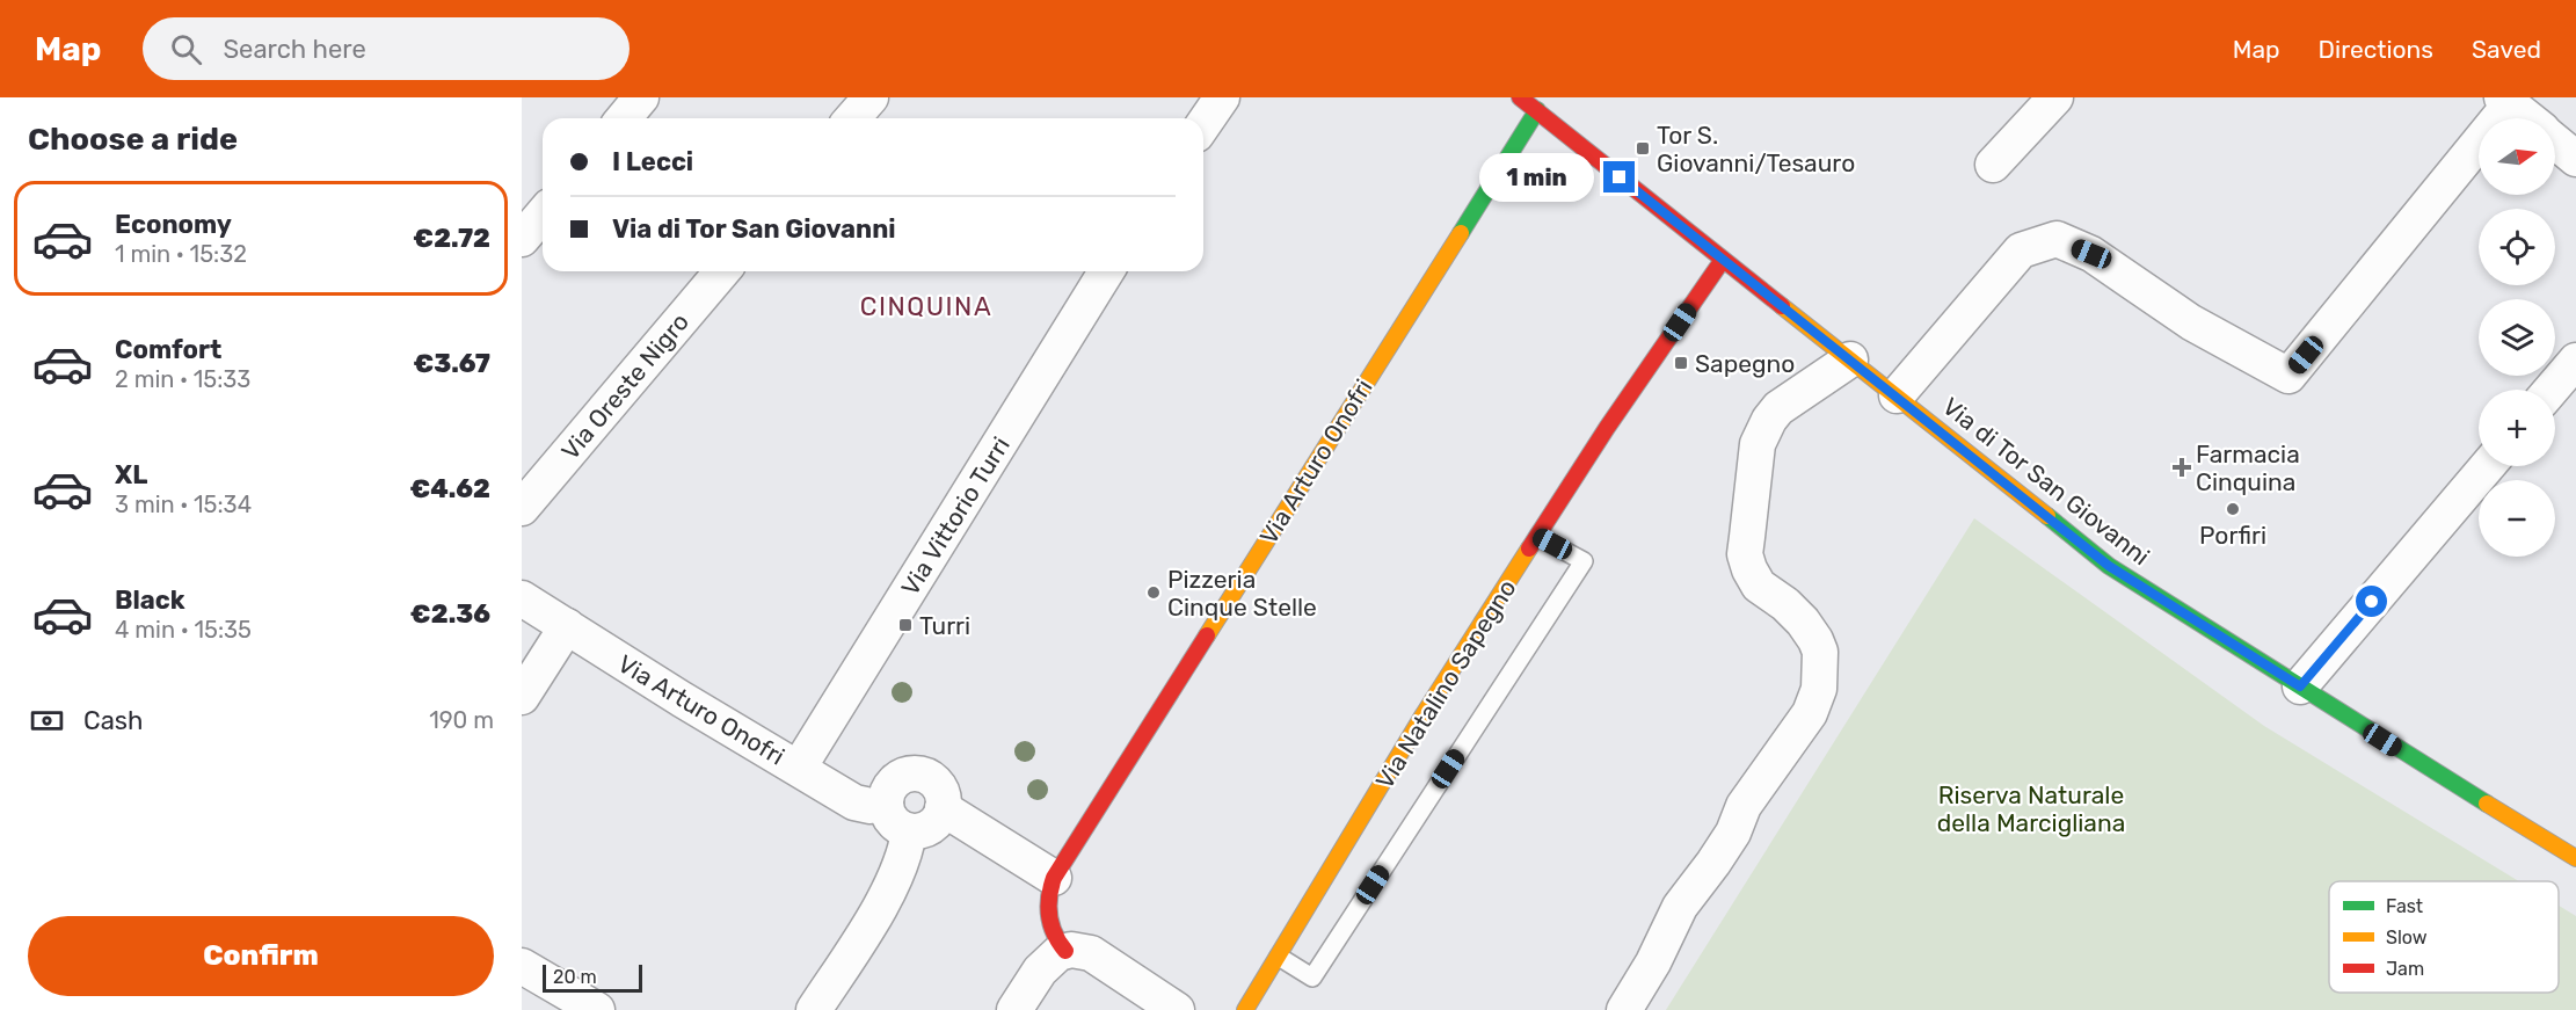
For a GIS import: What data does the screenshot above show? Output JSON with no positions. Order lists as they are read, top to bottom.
{
  "streets": {
    "street": [
      "Via Oreste Nigro",
      "Via Arturo Onofri",
      "Via di Tor San Giovanni",
      "Via Vittorio Turri",
      "Via Natalino Sapegno"
    ]
  },
  "crossings": [
    ["Via Arturo Onofri", "Via di Tor San Giovanni"],
    ["Via Arturo Onofri", "Via Vittorio Turri"],
    ["Via di Tor San Giovanni", "Via Natalino Sapegno"]
  ],
  "districts": ["CINQUINA"],
  "parks": ["Riserva Naturale della Marcigliana"],
  "places": {
    "transit": ["Tor S. Giovanni/Tesauro", "Sapegno", "Turri"],
    "health": ["Farmacia Cinquina"],
    "other": ["Porfiri", "Pizzeria Cinque Stelle"]
  },
  "legend": ["Fast", "Slow", "Jam"],
  "scale_bar": "20 m",
  "north": "right",
  "page": {
    "header": "Map",
    "search": "Search here",
    "nav": ["Map", "Directions", "Saved"],
    "heading": "Choose a ride",
    "map_buttons": ["+", "−"],
    "banner": ["I Lecci", "Via di Tor San Giovanni"],
    "bubble": "1 min",
    "list": [
      {
        "name": "Economy",
        "note": "1 min · 15:32",
        "value": "€2.72"
      },
      {
        "name": "Comfort",
        "note": "2 min · 15:33",
        "value": "€3.67"
      },
      {
        "name": "XL",
        "note": "3 min · 15:34",
        "value": "€4.62"
      },
      {
        "name": "Black",
        "note": "4 min · 15:35",
        "value": "€2.36"
      }
    ],
    "pay": ["Cash", "190 m"],
    "buttons": "Confirm",
    "scale": "20 m"
  }
}
